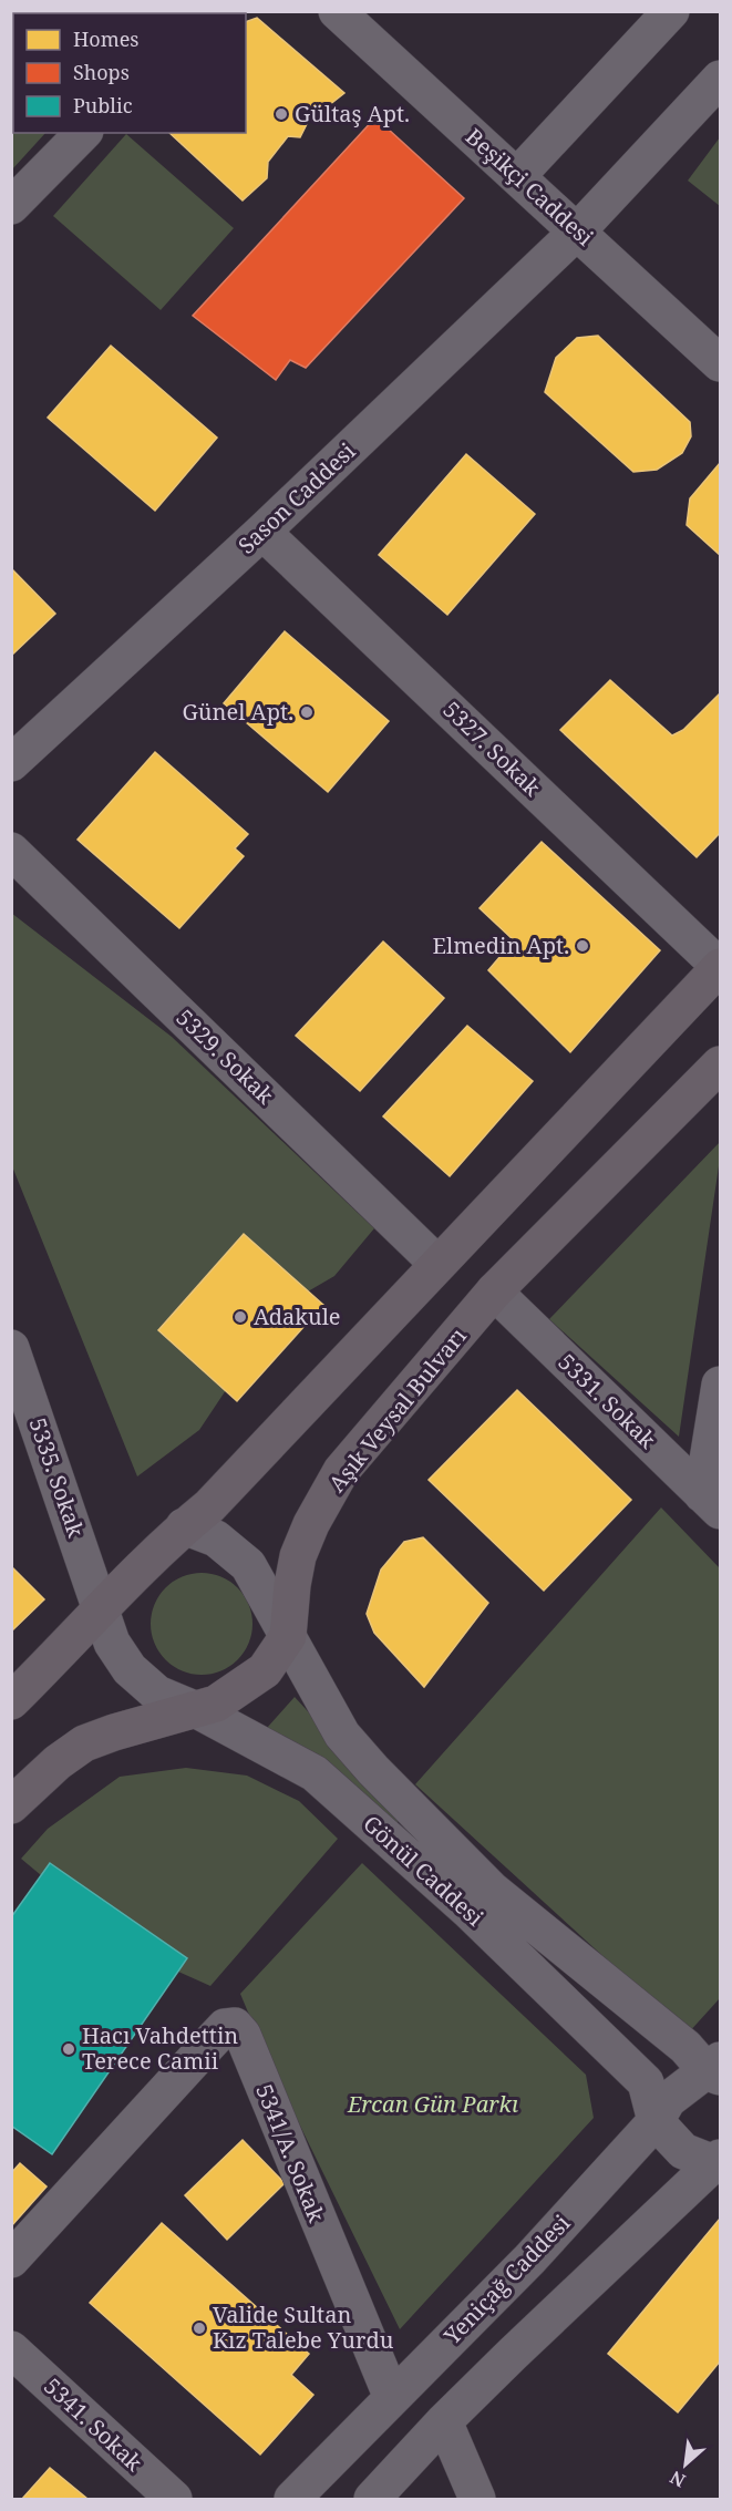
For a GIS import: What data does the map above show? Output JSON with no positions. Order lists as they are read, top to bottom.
{
  "streets": {
    "main road": ["Aşık Veysal Bulvarı"],
    "street": [
      "Beşikçi Caddesi",
      "Sason Caddesi",
      "5327. Sokak",
      "5329. Sokak",
      "5331. Sokak",
      "5335. Sokak",
      "Gönül Caddesi",
      "5341/A. Sokak",
      "Yeniçağ Caddesi",
      "5341. Sokak"
    ]
  },
  "crossings": [
    ["Beşikçi Caddesi", "Sason Caddesi"],
    ["Sason Caddesi", "5327. Sokak"],
    ["5331. Sokak", "Aşık Veysal Bulvarı"],
    ["Aşık Veysal Bulvarı", "5335. Sokak"],
    ["Aşık Veysal Bulvarı", "Gönül Caddesi"],
    ["5335. Sokak", "Gönül Caddesi"],
    ["Gönül Caddesi", "Yeniçağ Caddesi"],
    ["5341/A. Sokak", "Yeniçağ Caddesi"]
  ],
  "parks": ["Ercan Gün Parkı"],
  "places": [
    "Gültaş Apt.",
    "Günel Apt.",
    "Elmedin Apt.",
    "Adakule",
    "Hacı Vahdettin Terece Camii",
    "Valide Sultan Kız Talebe Yurdu"
  ],
  "legend": ["Homes", "Shops", "Public"],
  "north": "bottom left"
}
